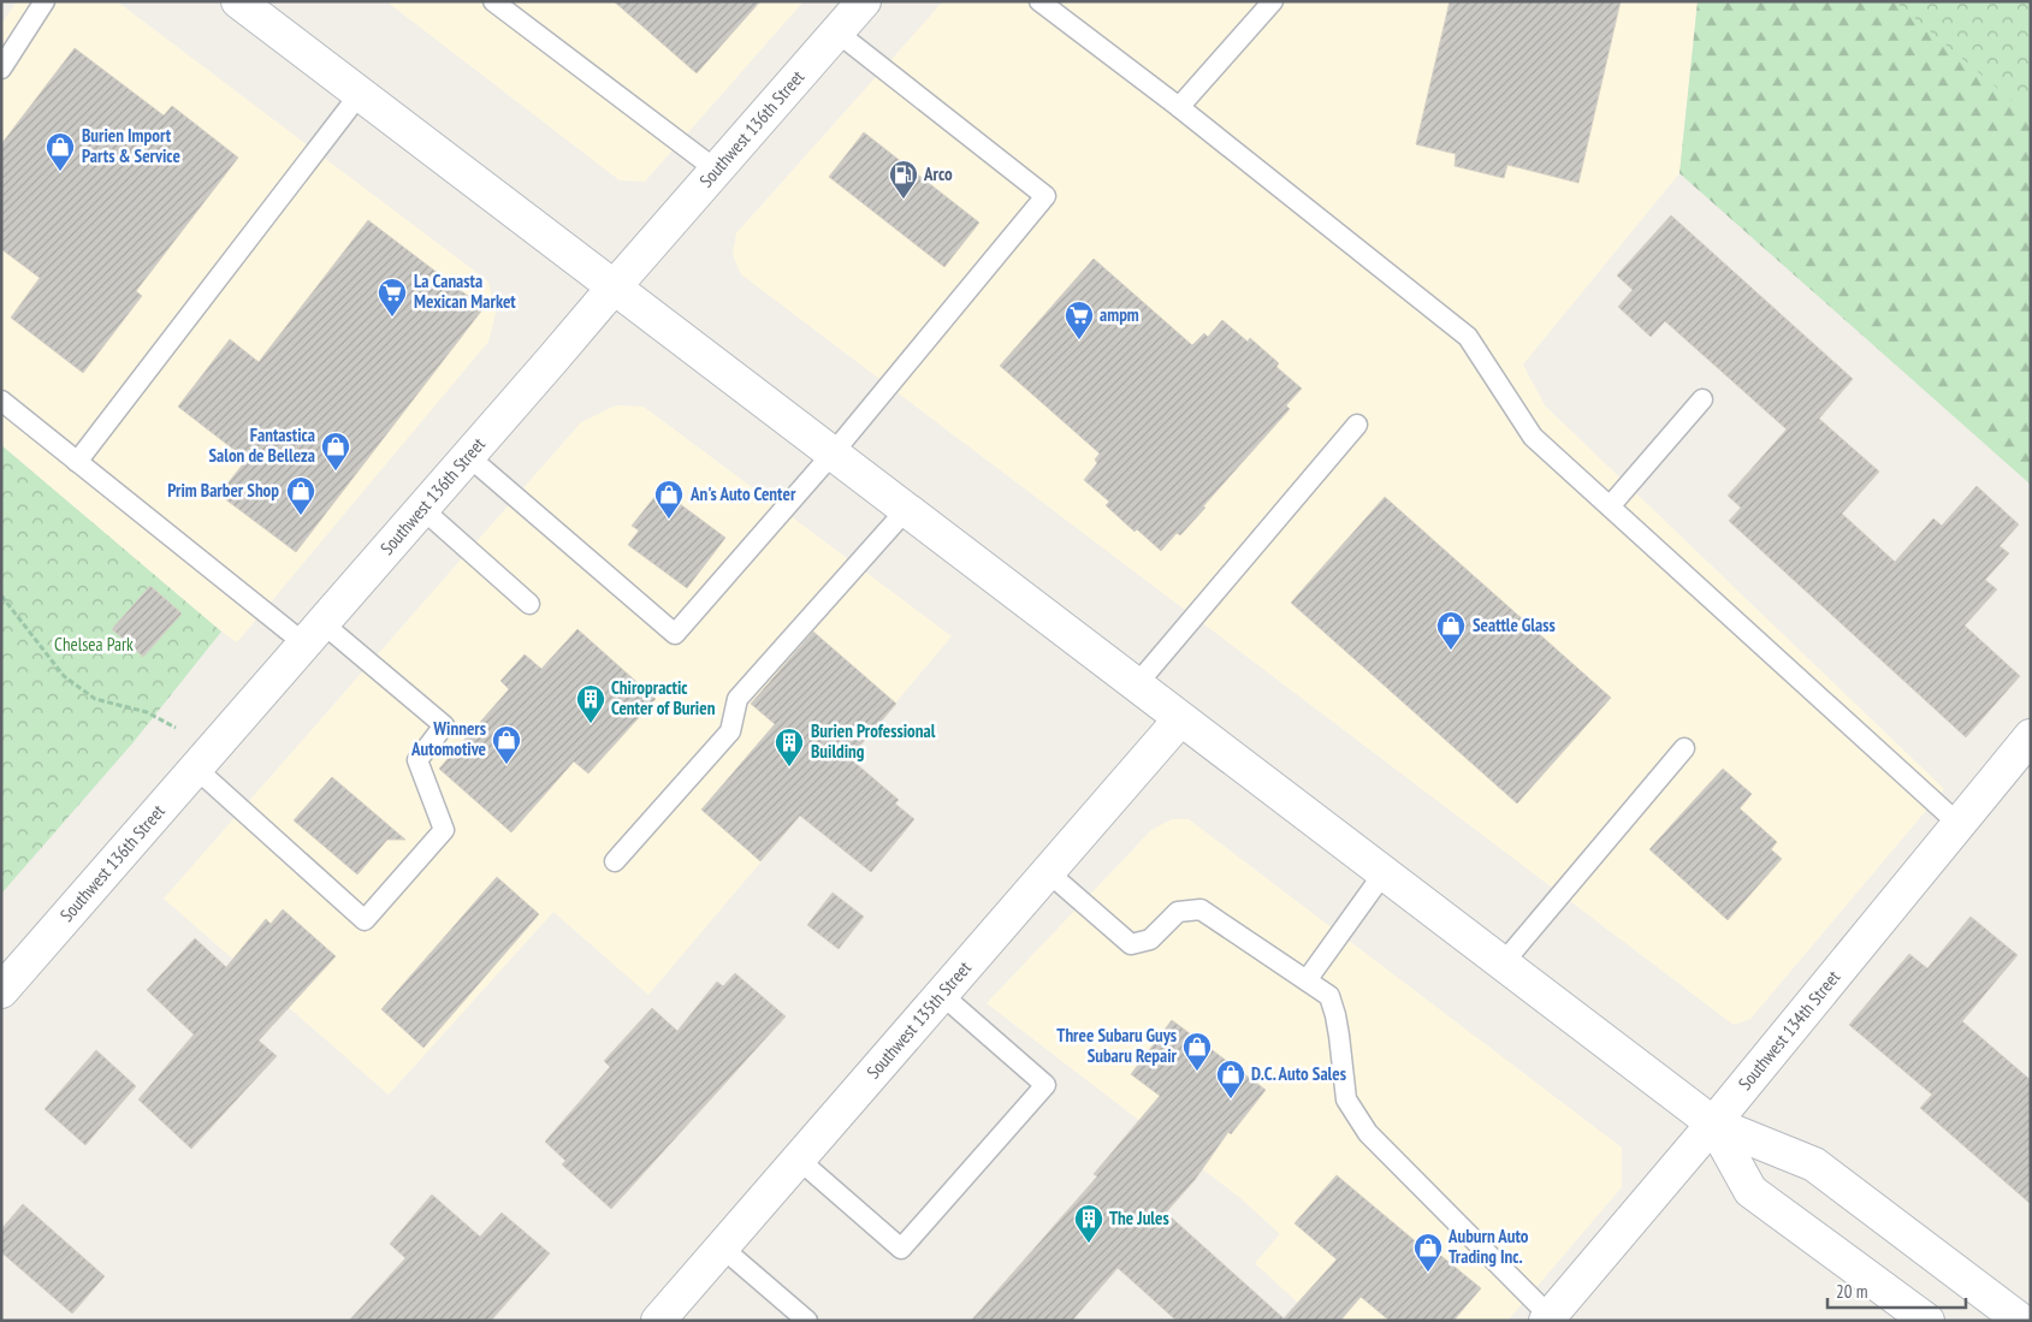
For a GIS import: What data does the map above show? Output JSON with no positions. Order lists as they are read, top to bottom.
{
  "streets": {
    "street": ["Southwest 136th Street", "Southwest 135th Street", "Southwest 134th Street"]
  },
  "parks": ["Chelsea Park"],
  "places": {
    "shop": [
      "Burien Import Parts & Service",
      "Fantastica Salon de Belleza",
      "Prim Barber Shop",
      "An's Auto Center",
      "Seattle Glass",
      "Winners Automotive",
      "Three Subaru Guys Subaru Repair",
      "D.C. Auto Sales",
      "Auburn Auto Trading Inc."
    ],
    "fuel station": ["Arco"],
    "supermarket": ["La Canasta Mexican Market", "ampm"],
    "building": ["Chiropractic Center of Burien", "Burien Professional Building", "The Jules"]
  },
  "scale_bar": "20 m"
}
